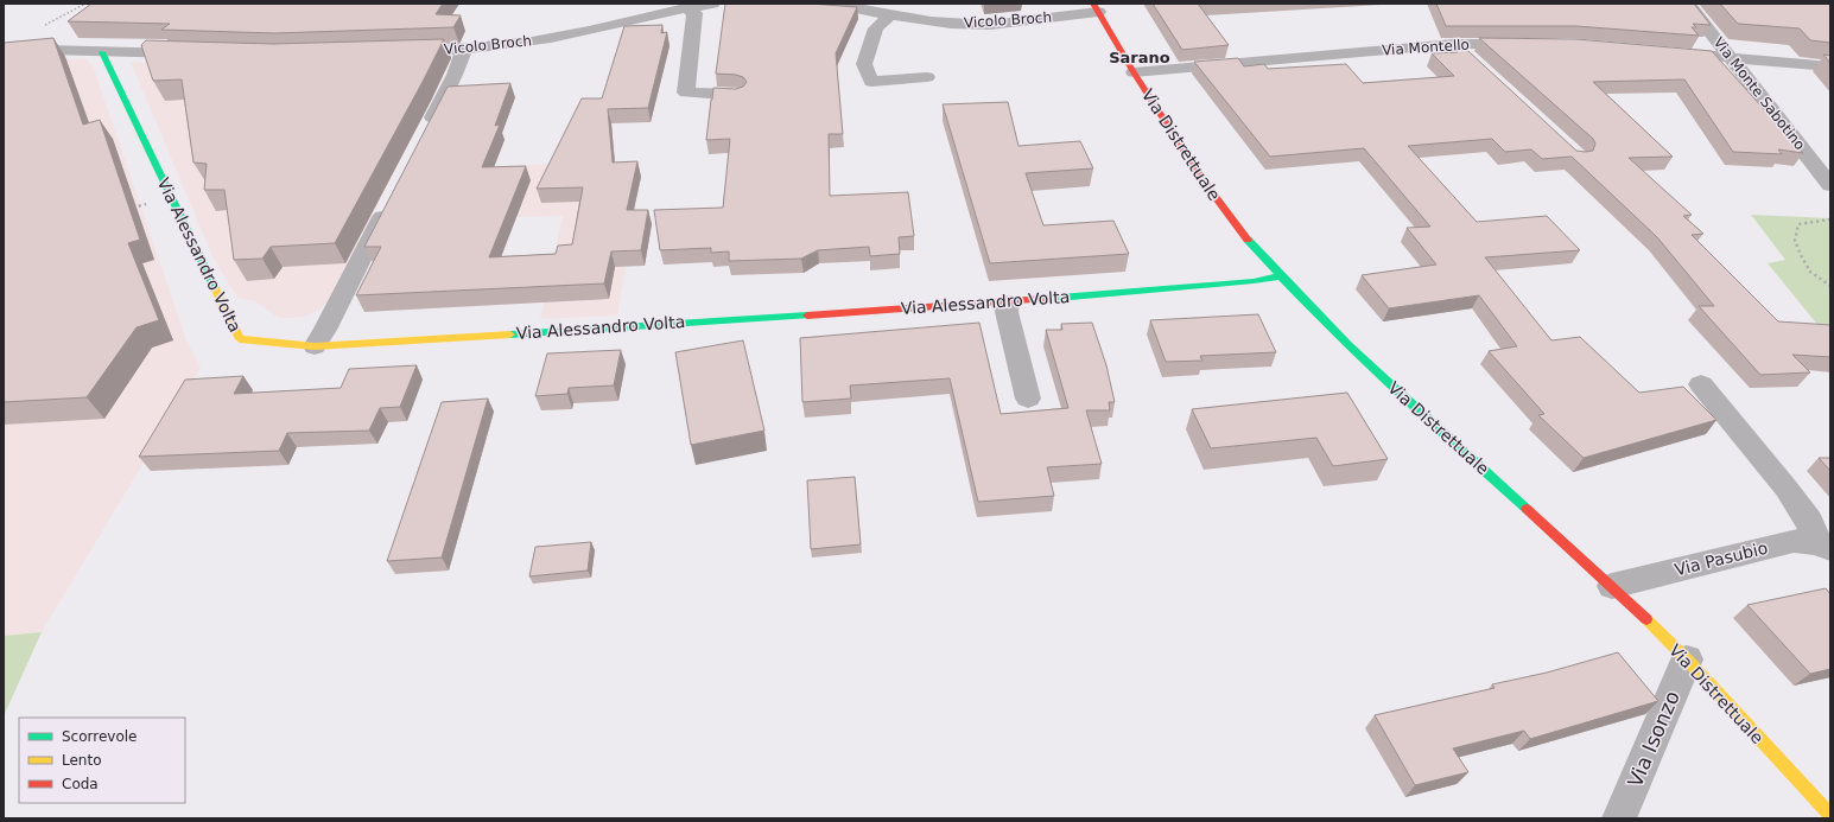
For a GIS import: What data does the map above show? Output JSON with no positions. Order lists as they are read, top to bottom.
{
  "streets": {
    "street": [
      "Vicolo Broch",
      "Via Montello",
      "Via Monte Sabotino",
      "Via Distrettuale",
      "Via Alessandro Volta",
      "Via Pasubio",
      "Via Isonzo"
    ]
  },
  "crossings": [
    ["Vicolo Broch", "Via Distrettuale"],
    ["Via Montello", "Via Distrettuale"],
    ["Via Distrettuale", "Via Alessandro Volta"],
    ["Via Distrettuale", "Via Pasubio"],
    ["Via Distrettuale", "Via Isonzo"]
  ],
  "districts": ["Sarano"],
  "legend": ["Scorrevole", "Lento", "Coda"]
}
